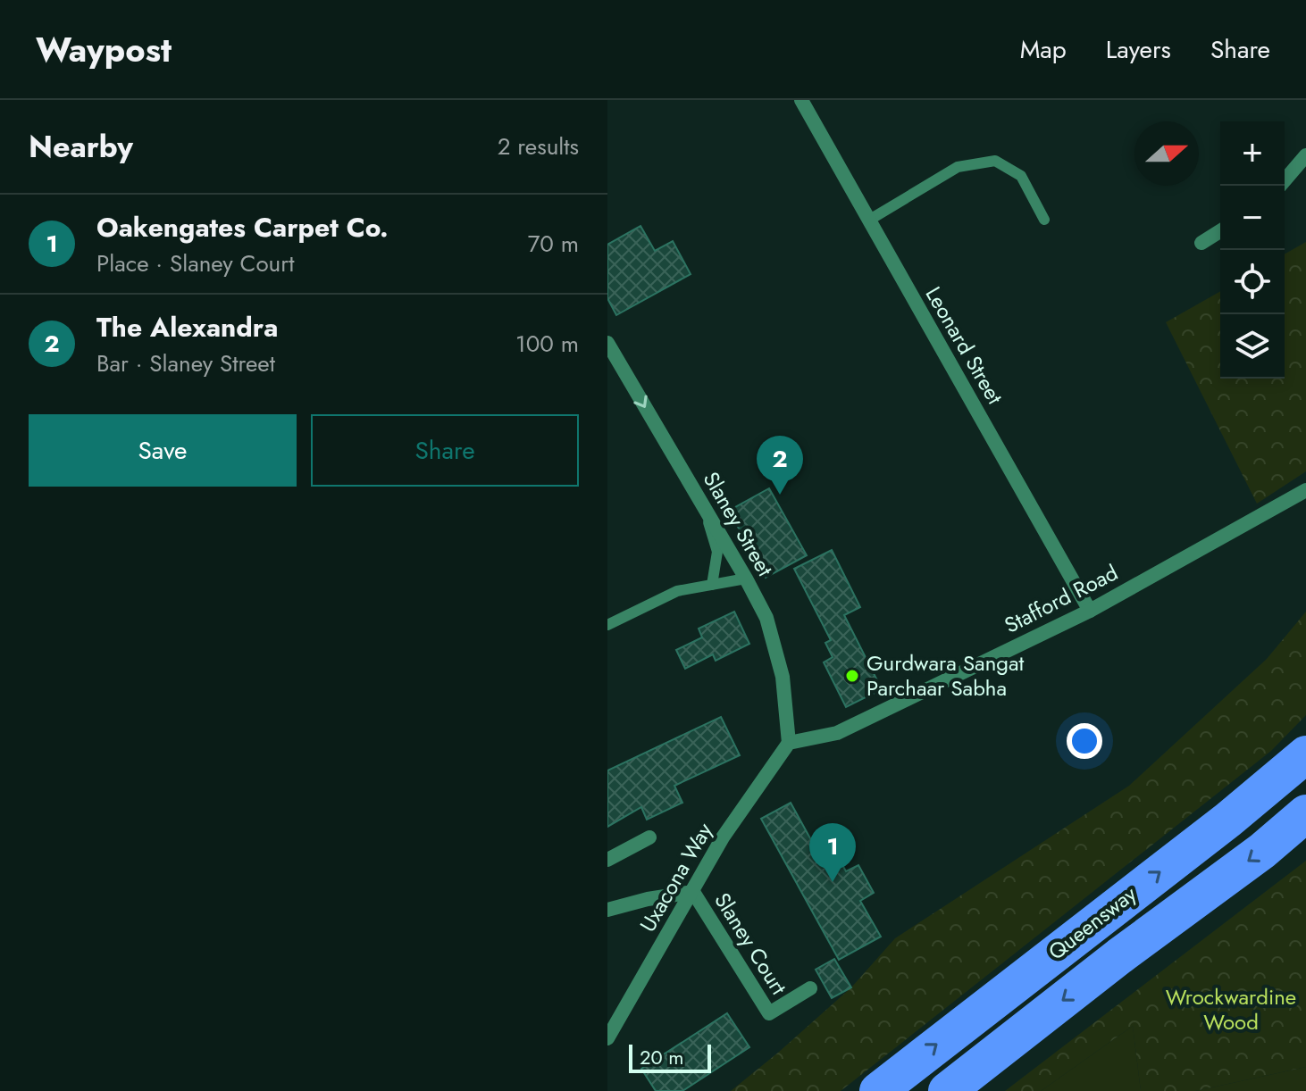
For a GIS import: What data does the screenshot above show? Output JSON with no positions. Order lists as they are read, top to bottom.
{
  "streets": {
    "highway": ["Queensway"],
    "street": [
      "Leonard Street",
      "Slaney Street",
      "Stafford Road",
      "Uxacona Way",
      "Slaney Court"
    ]
  },
  "crossings": [
    ["Leonard Street", "Stafford Road"],
    ["Slaney Street", "Stafford Road"],
    ["Slaney Street", "Uxacona Way"],
    ["Stafford Road", "Uxacona Way"],
    ["Uxacona Way", "Slaney Court"]
  ],
  "one_way": ["Slaney Street"],
  "parks": ["Wrockwardine Wood"],
  "places": ["Gurdwara Sangat Parchaar Sabha"],
  "scale_bar": "20 m",
  "north": "right",
  "page": {
    "header": "Waypost",
    "nav": ["Map", "Layers", "Share"],
    "heading": ["Nearby", "2 results"],
    "map_buttons": ["+", "−"],
    "list": [
      {
        "mark": "1",
        "name": "Oakengates Carpet Co.",
        "note": "Place · Slaney Court",
        "value": "70 m"
      },
      {
        "mark": "2",
        "name": "The Alexandra",
        "note": "Bar · Slaney Street",
        "value": "100 m"
      }
    ],
    "buttons": ["Save", "Share"],
    "pins": ["2", "1"],
    "scale": "20 m"
  }
}
